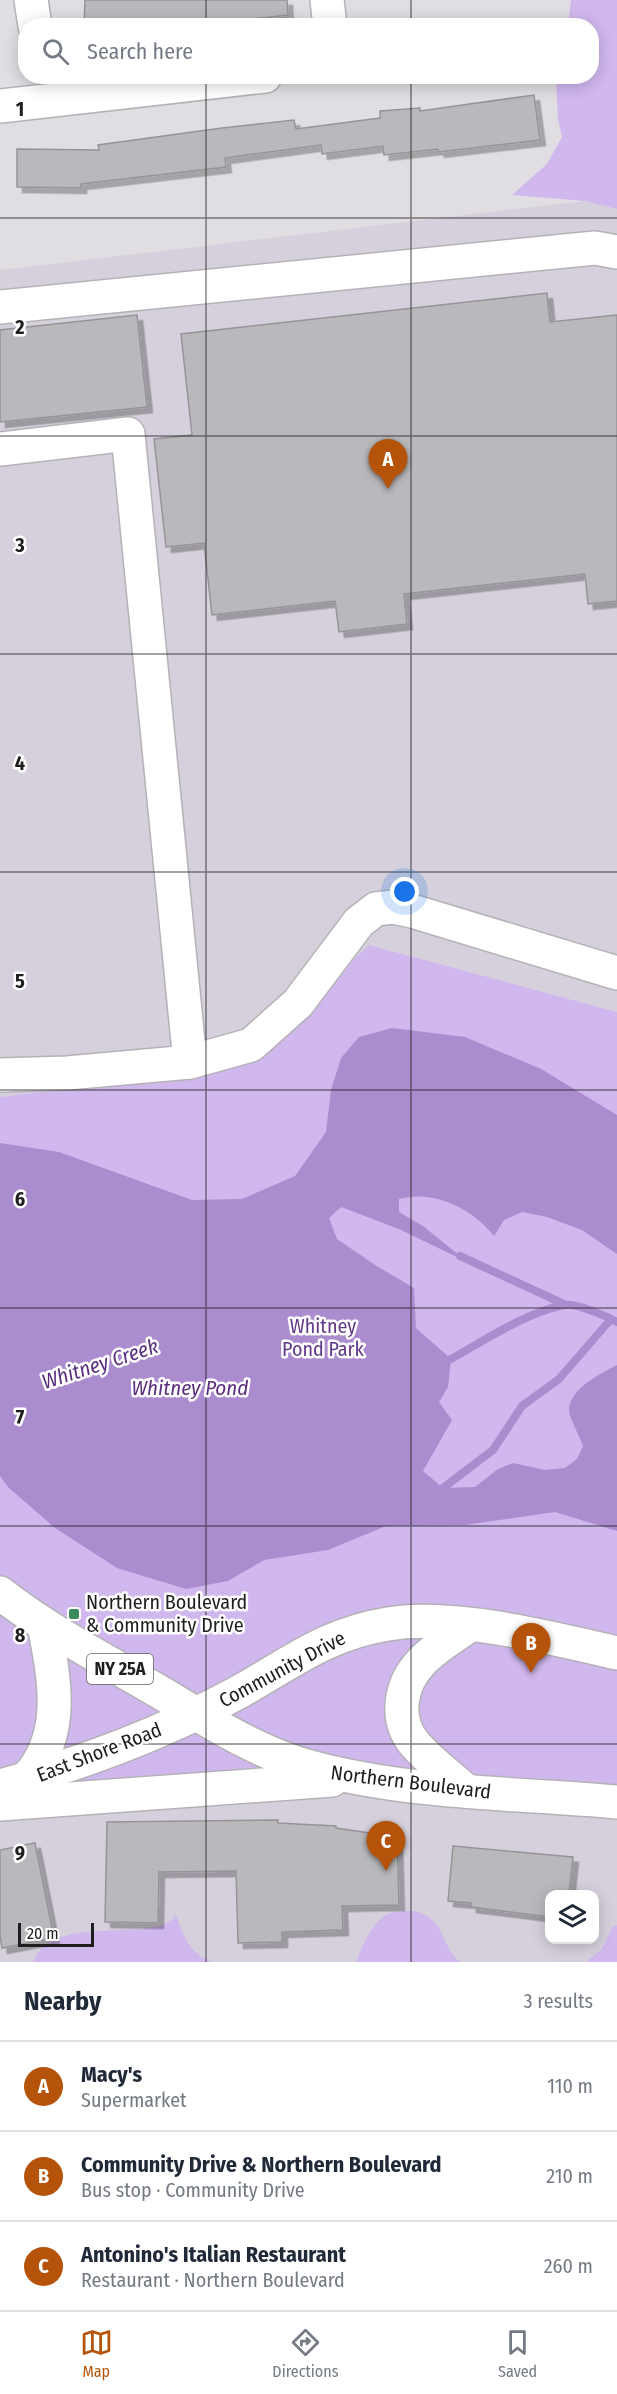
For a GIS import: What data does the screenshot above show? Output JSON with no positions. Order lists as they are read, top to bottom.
{
  "streets": {
    "main road": [
      "NY 25A",
      "Community Drive",
      "East Shore Road",
      "Northern Boulevard"
    ]
  },
  "crossings": [
    ["Community Drive", "East Shore Road"],
    ["Community Drive", "Northern Boulevard"],
    ["East Shore Road", "Northern Boulevard"]
  ],
  "water": ["Whitney Creek", "Whitney Pond"],
  "parks": ["Whitney Pond Park"],
  "places": {
    "transit": ["Northern Boulevard & Community Drive"]
  },
  "scale_bar": "20 m",
  "page": {
    "search": "Search here",
    "pins": ["A", "B", "C"],
    "scale": "20 m",
    "heading": ["Nearby", "3 results"],
    "list": [
      {
        "mark": "A",
        "name": "Macy's",
        "note": "Supermarket",
        "value": "110 m"
      },
      {
        "mark": "B",
        "name": "Community Drive & Northern Boulevard",
        "note": "Bus stop · Community Drive",
        "value": "210 m"
      },
      {
        "mark": "C",
        "name": "Antonino's Italian Restaurant",
        "note": "Restaurant · Northern Boulevard",
        "value": "260 m"
      }
    ],
    "nav": ["Map", "Directions", "Saved"]
  },
  "grid": {
    "rows": [
      "1",
      "2",
      "3",
      "4",
      "5",
      "6",
      "7",
      "8",
      "9"
    ]
  }
}
